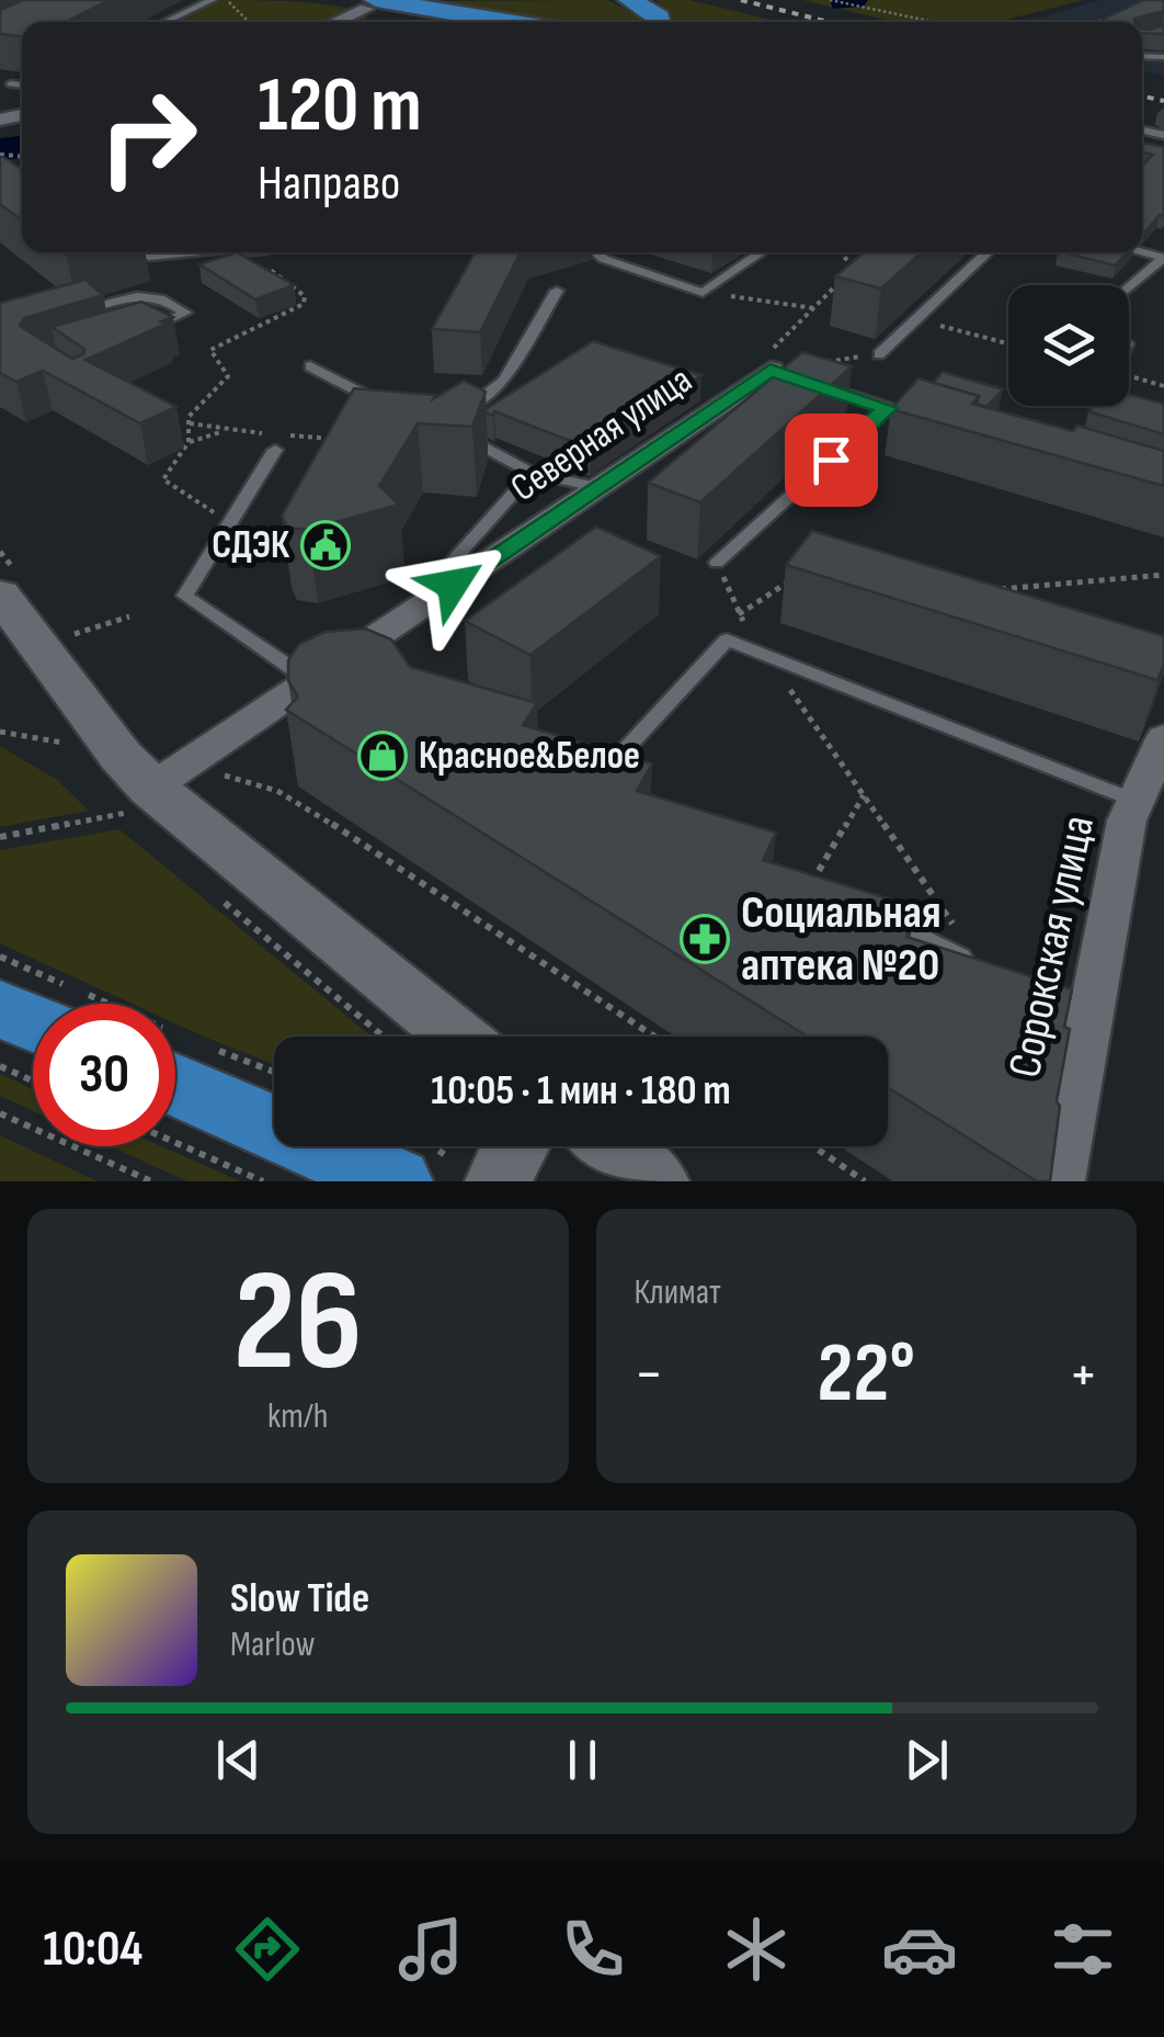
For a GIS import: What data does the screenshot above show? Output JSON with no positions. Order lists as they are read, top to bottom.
{
  "streets": {
    "street": ["Северная улица", "Сорокская улица"]
  },
  "places": {
    "public building": ["СДЭК"],
    "shop": ["Красное&Белое"],
    "pharmacy": ["Социальная аптека №20"]
  },
  "page": {
    "turn": ["120 m", "Направо"],
    "limit": "30",
    "trip": "10:05 · 1 мин · 180 m",
    "tile": [
      ["26", "km/h"],
      "Климат"
    ],
    "heat": ["−", "22°", "+"],
    "song": ["Slow Tide", "Marlow"],
    "tabs": "10:04"
  }
}
